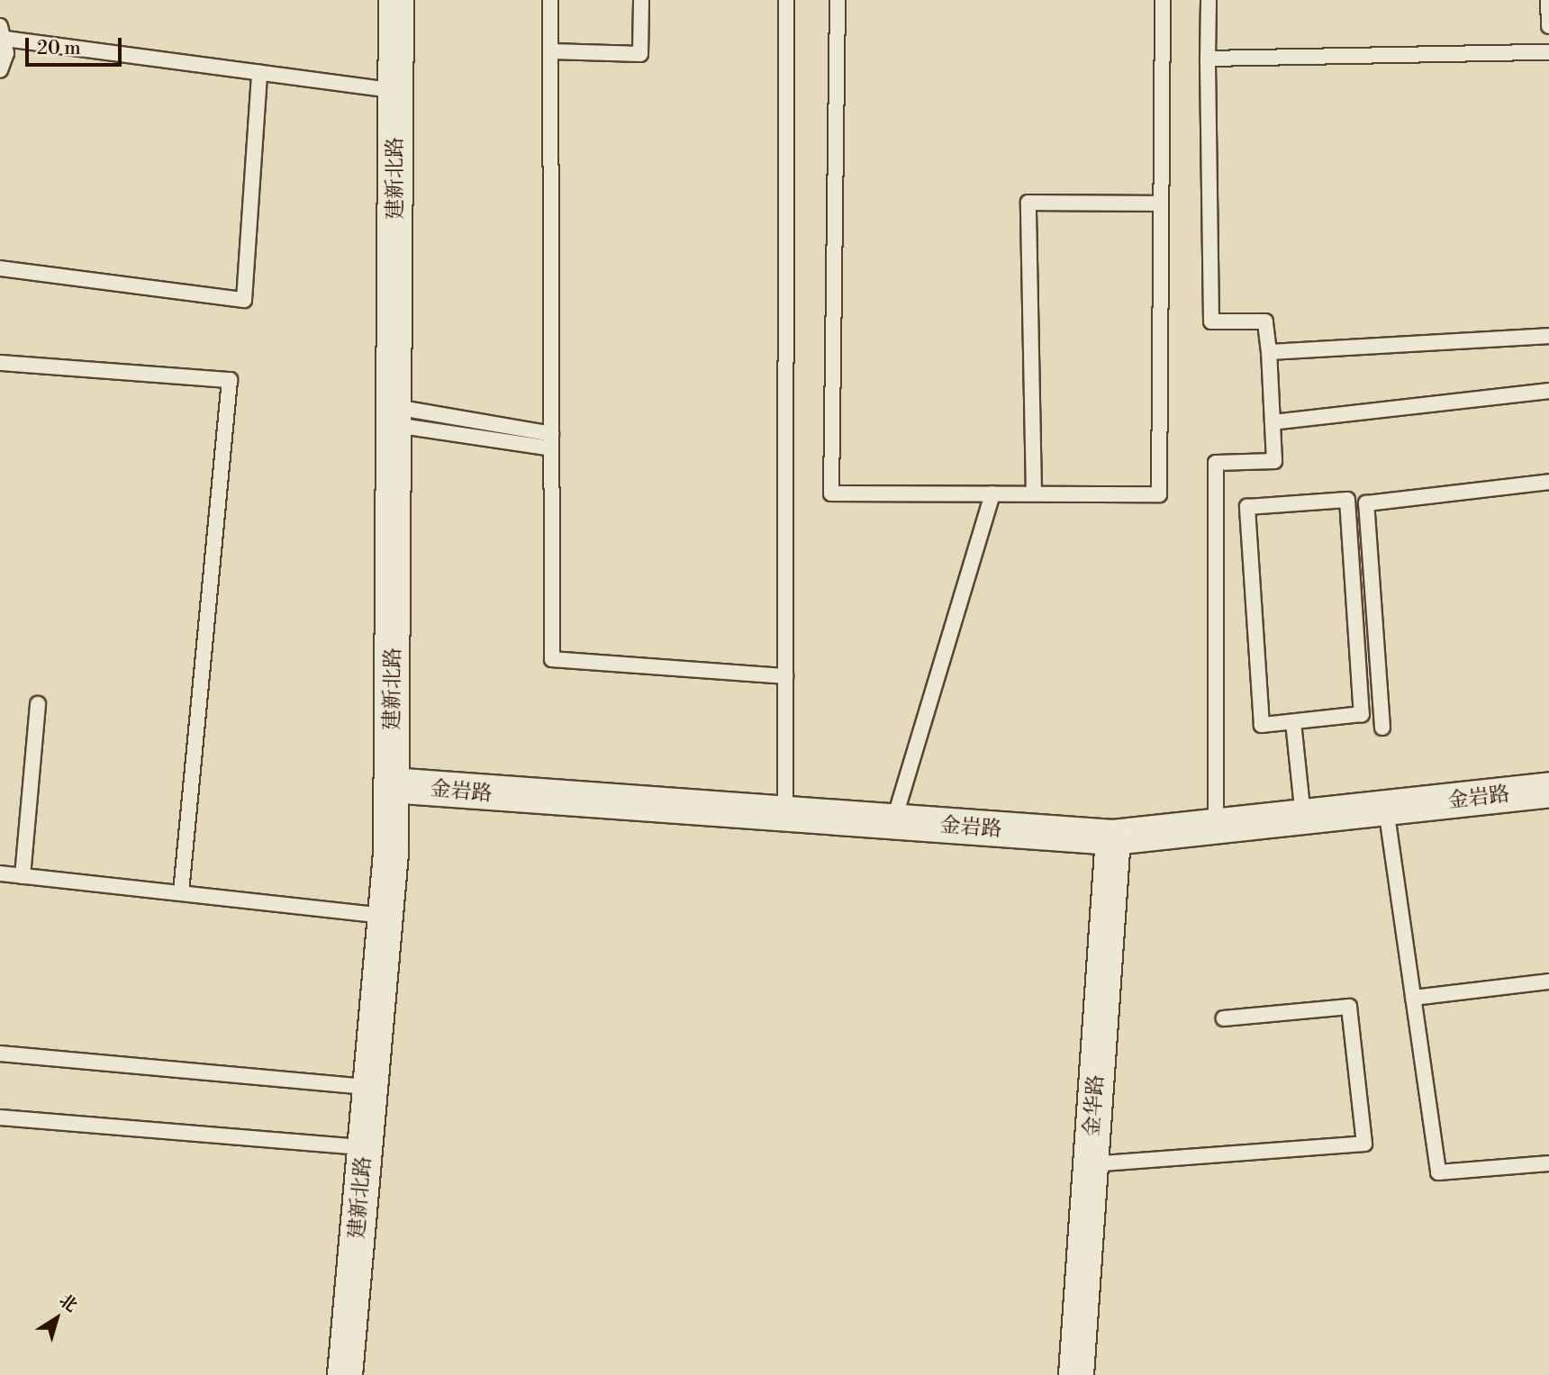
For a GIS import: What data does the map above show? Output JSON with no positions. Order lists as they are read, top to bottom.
{
  "streets": {
    "street": ["建新北路", "金岩路", "金华路"]
  },
  "crossings": [
    ["建新北路", "金岩路"],
    ["金岩路", "金华路"]
  ],
  "scale_bar": "20 m",
  "north": "top right"
}
